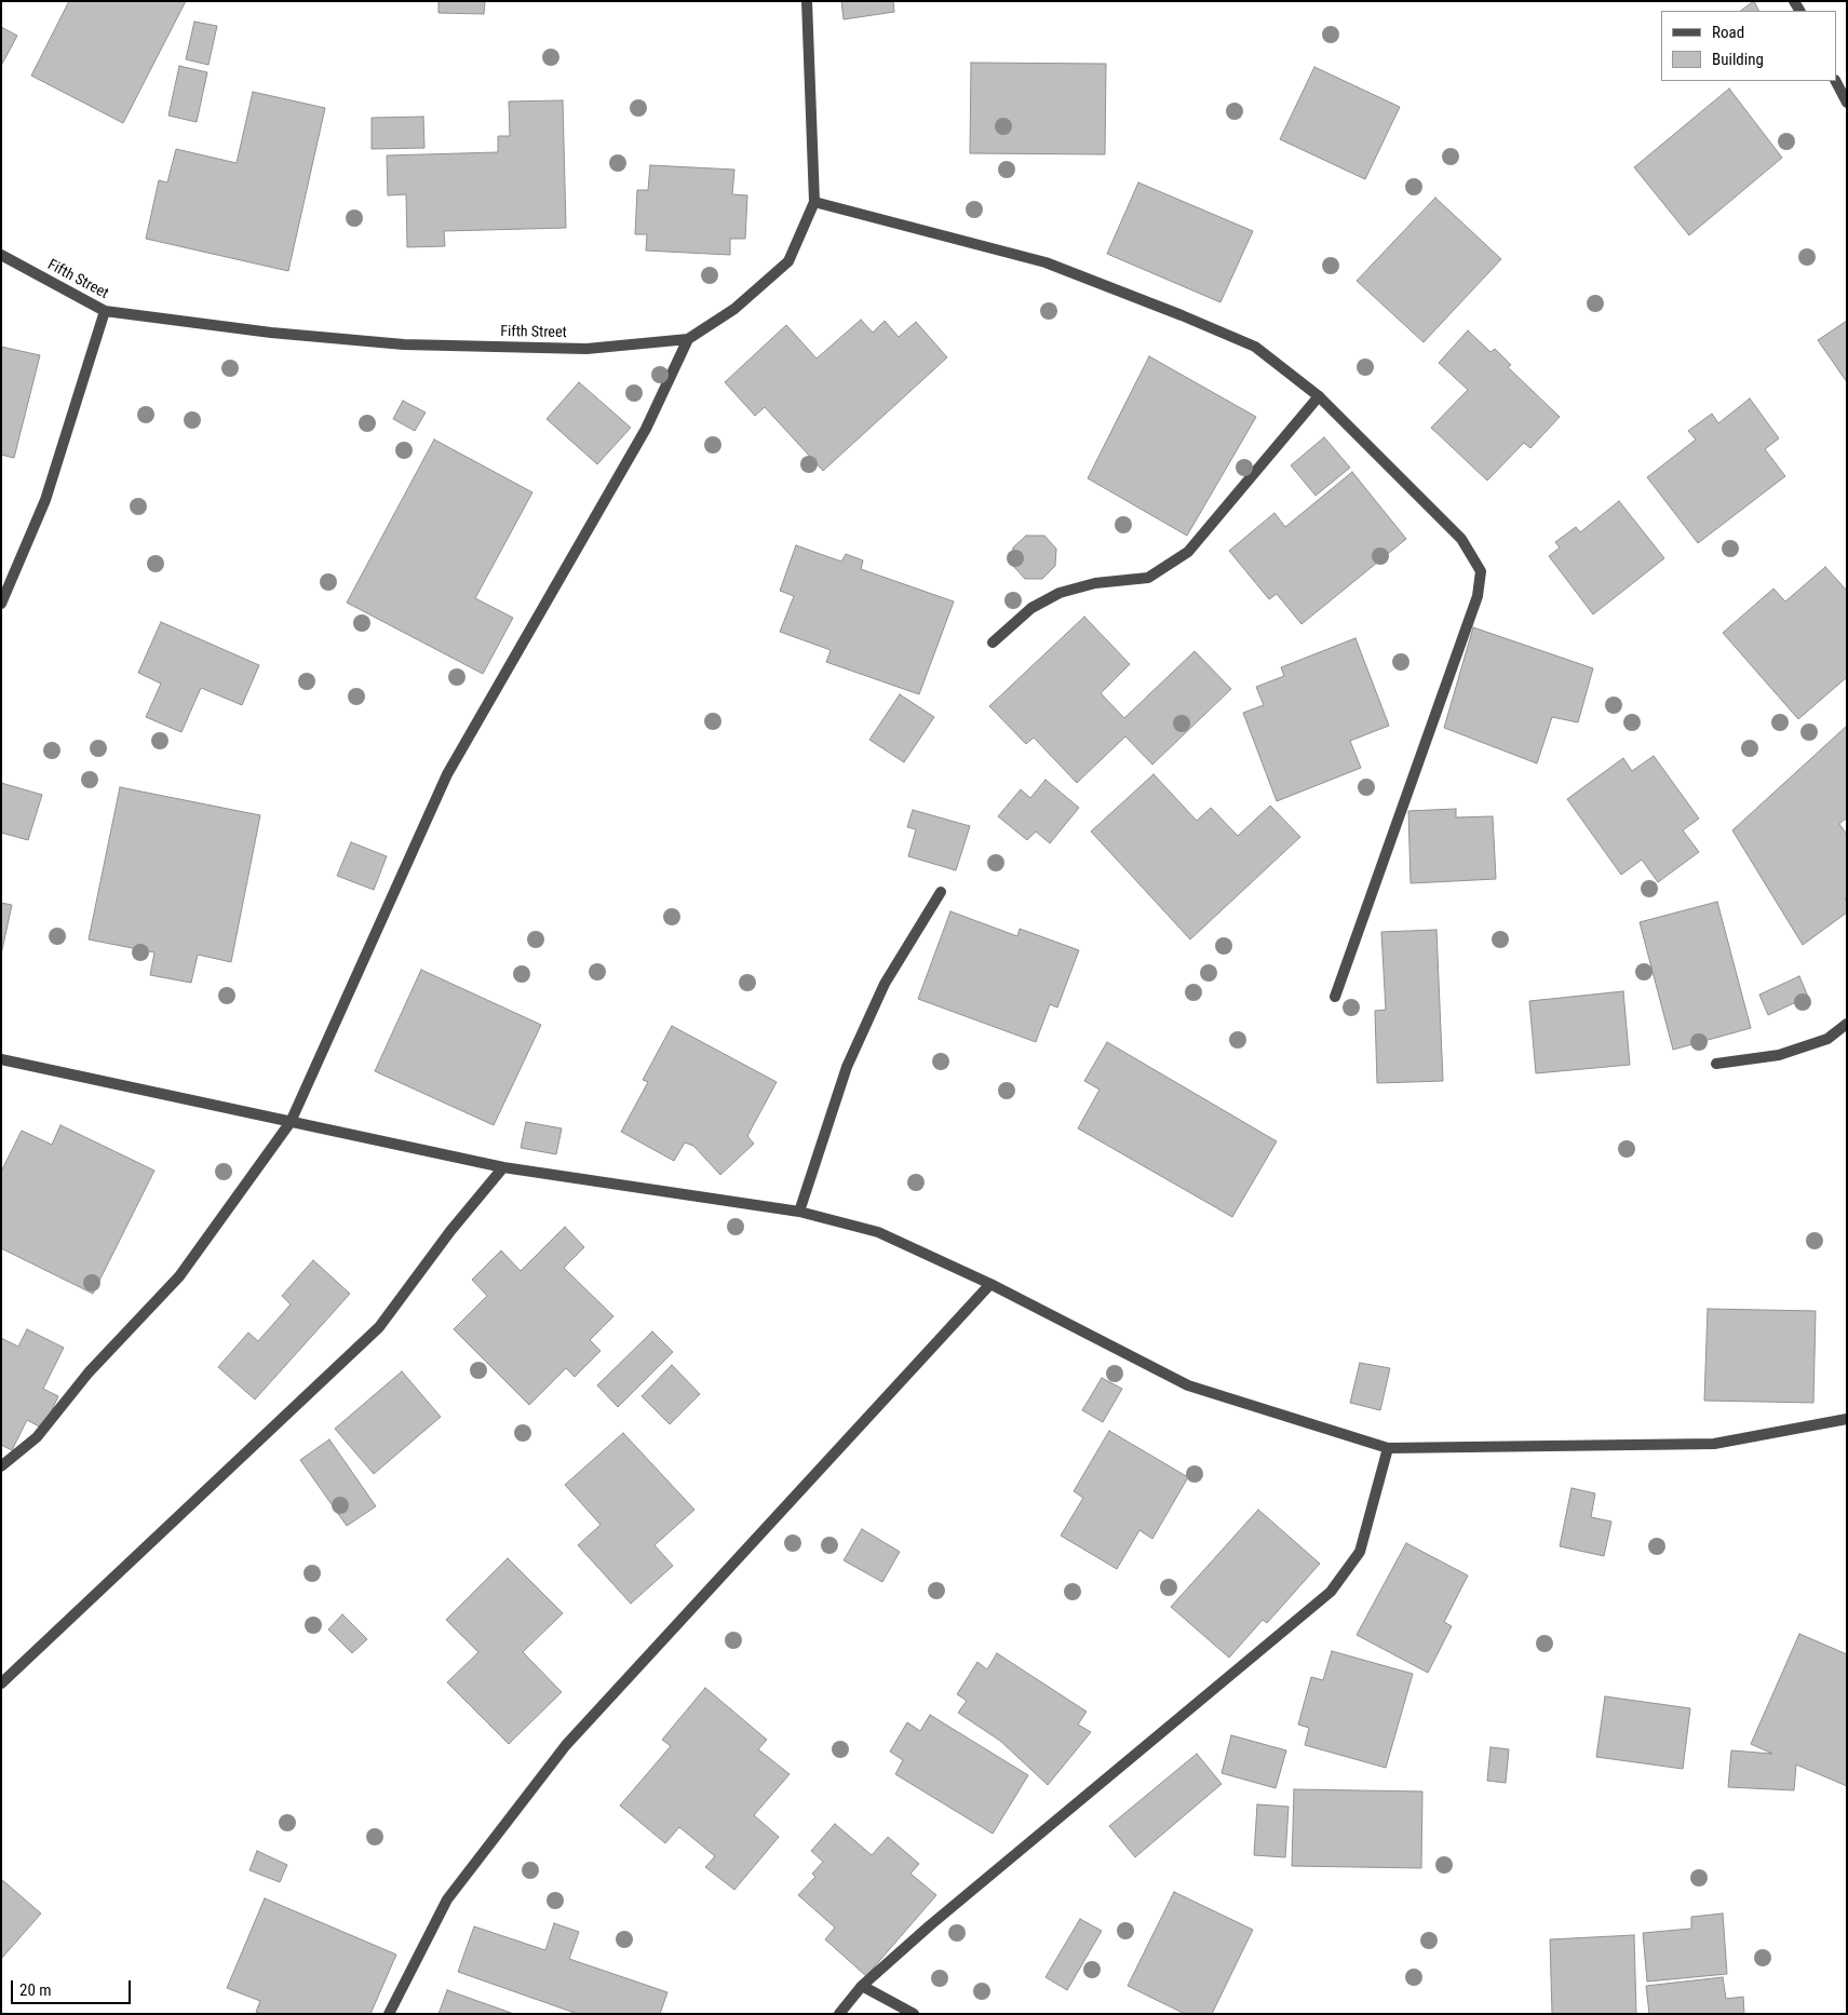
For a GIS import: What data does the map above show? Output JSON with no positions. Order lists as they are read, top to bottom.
{
  "streets": {
    "street": ["Fifth Street"]
  },
  "legend": ["Road", "Building"],
  "scale_bar": "20 m"
}
